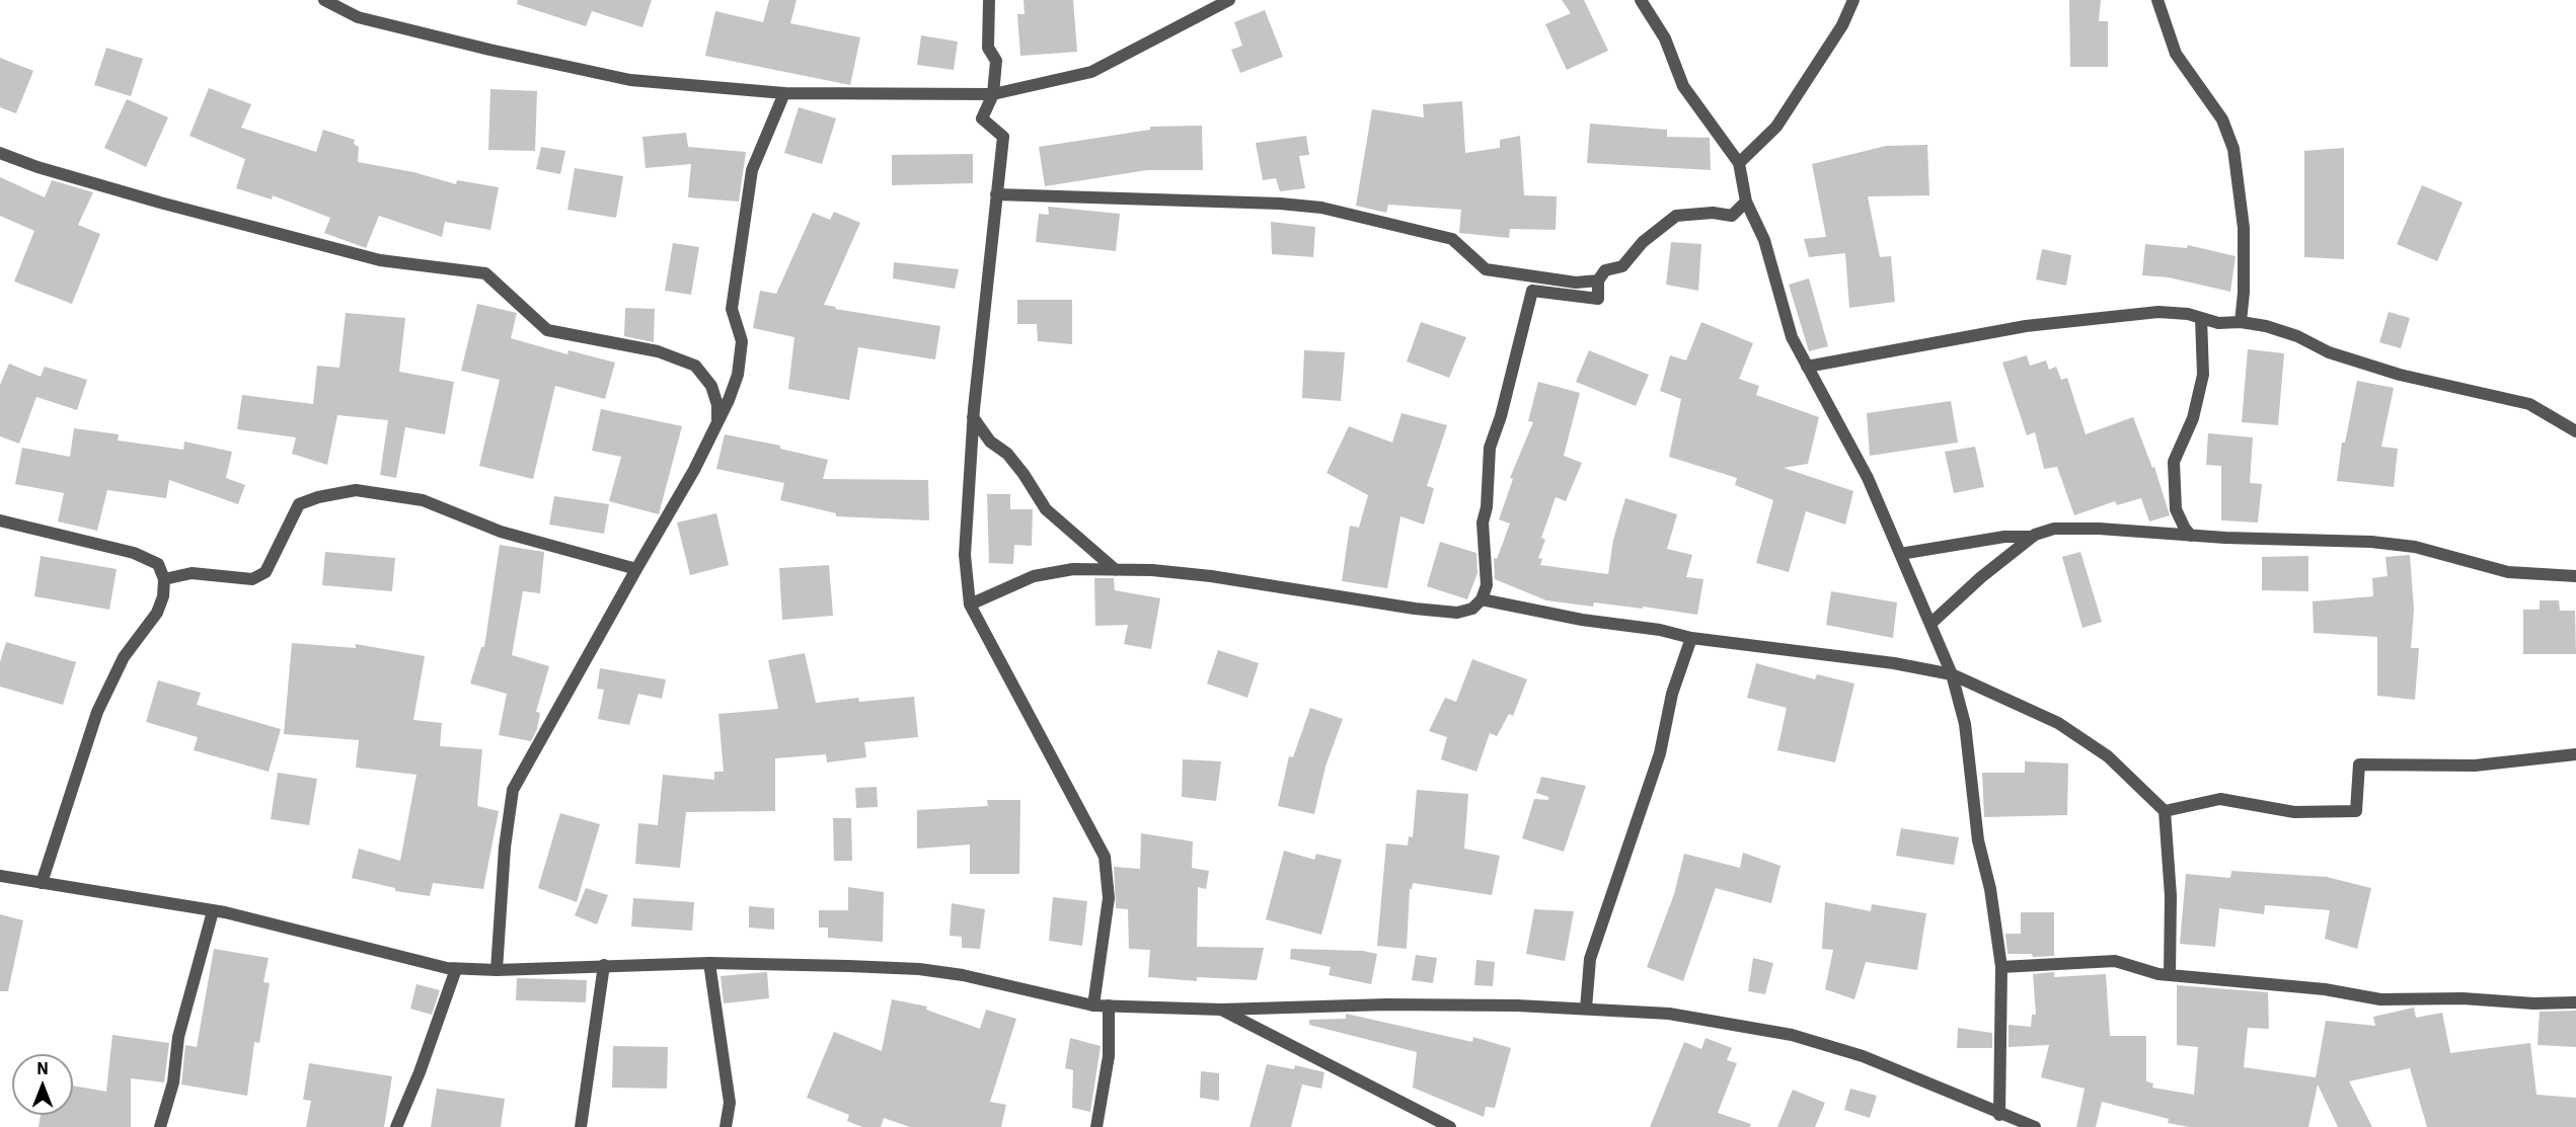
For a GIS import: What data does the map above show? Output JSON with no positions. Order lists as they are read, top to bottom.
{
  "north": "top"
}
